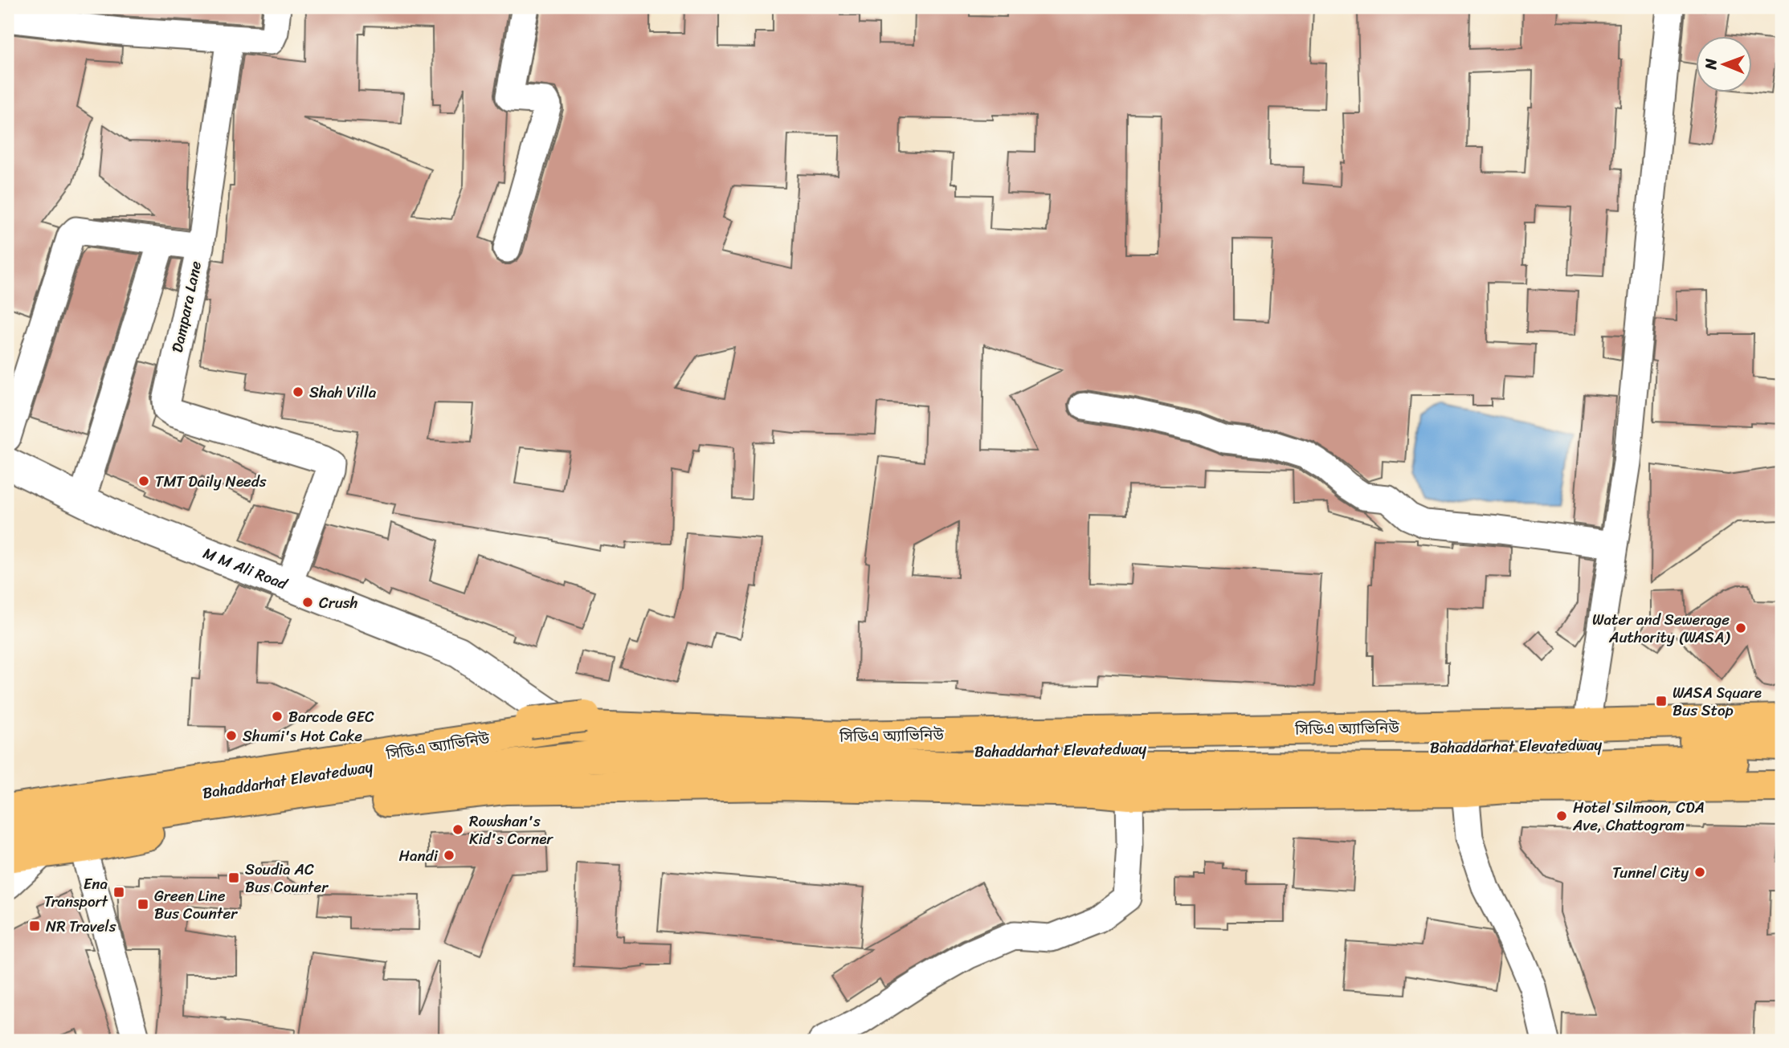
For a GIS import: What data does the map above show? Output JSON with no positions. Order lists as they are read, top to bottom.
{
  "streets": {
    "highway": ["সিডিএ অ্যাভিনিউ", "Bahaddarhat Elevatedway"],
    "street": ["Dampara Lane", "M M Ali Road"]
  },
  "crossings": [
    ["Dampara Lane", "M M Ali Road"],
    ["M M Ali Road", "সিডিএ অ্যাভিনিউ"]
  ],
  "places": {
    "other": [
      "Shah Villa",
      "TMT Daily Needs",
      "Crush",
      "Water and Sewerage Authority (WASA)",
      "Barcode GEC",
      "Shumi's Hot Cake",
      "Hotel Silmoon, CDA Ave, Chattogram",
      "Rowshan's Kid's Corner",
      "Handi",
      "Tunnel City"
    ],
    "transit": [
      "WASA Square Bus Stop",
      "Soudia AC Bus Counter",
      "Ena Transport",
      "Green Line Bus Counter",
      "NR Travels"
    ]
  },
  "north": "left"
}
